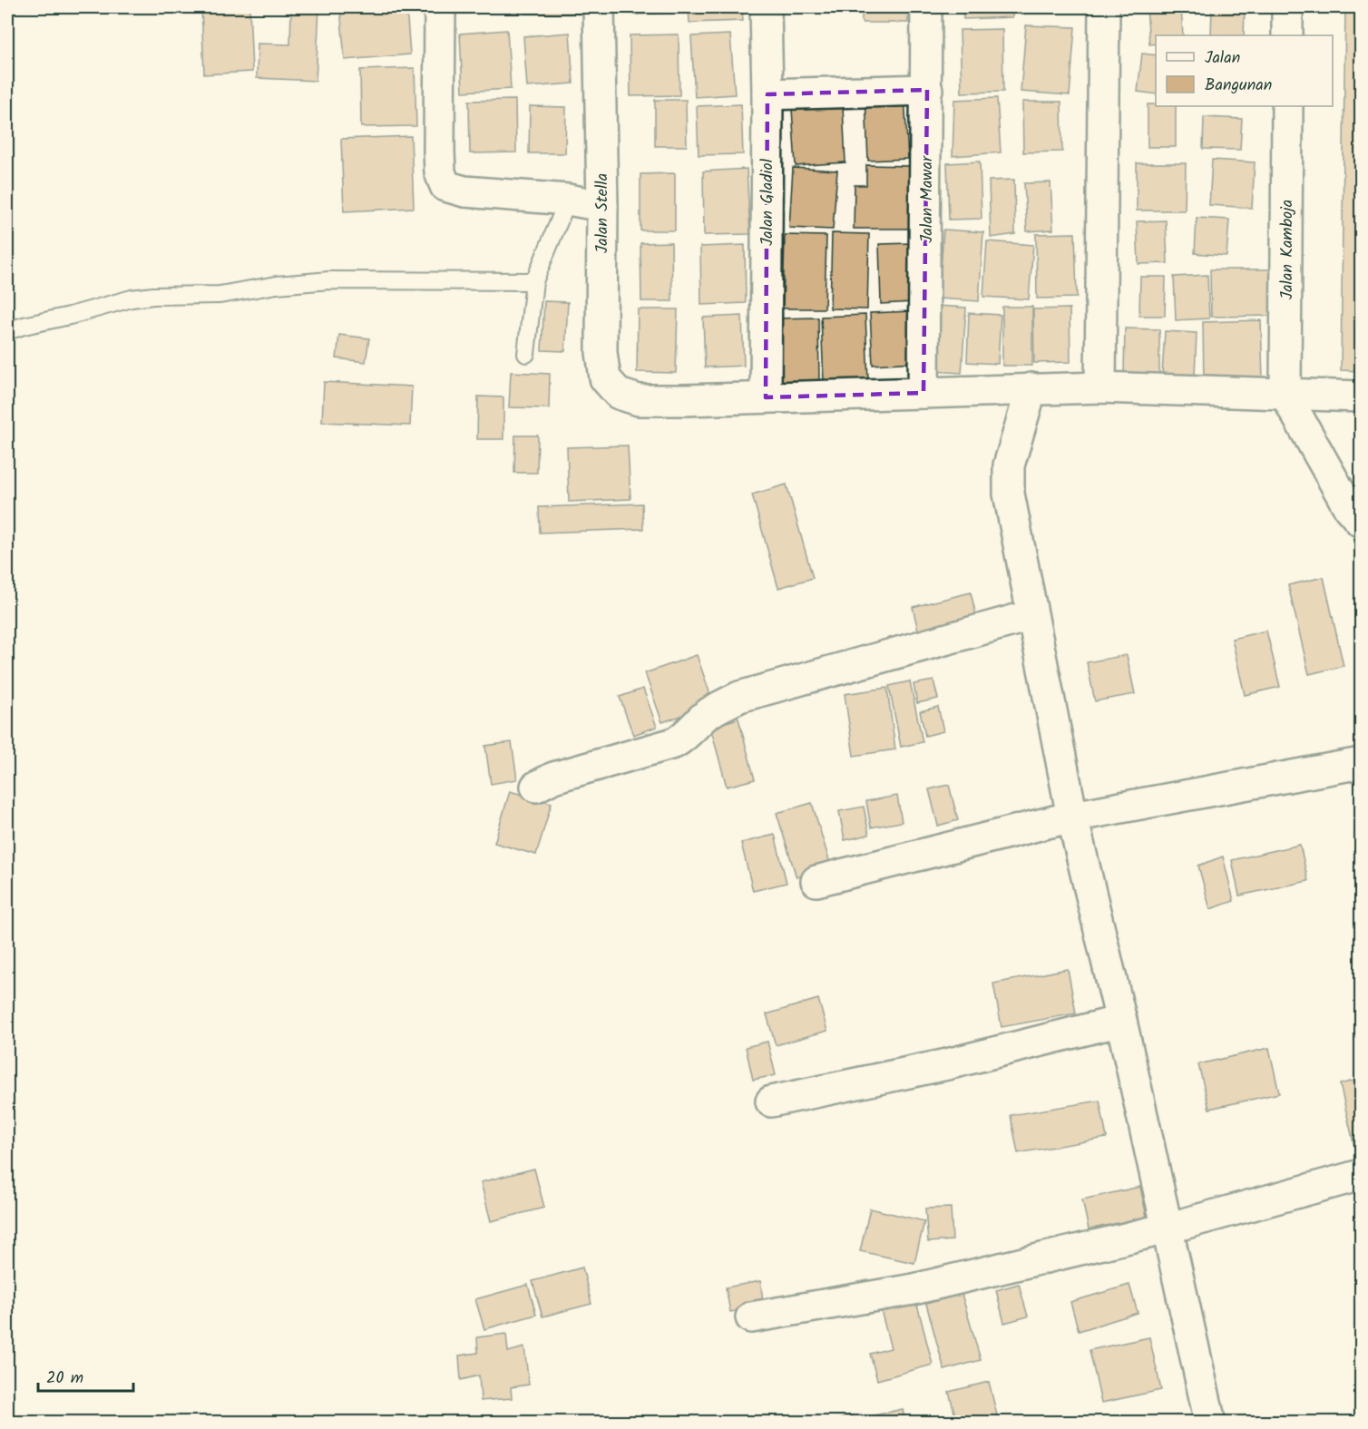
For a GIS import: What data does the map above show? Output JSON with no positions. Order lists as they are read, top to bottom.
{
  "streets": {
    "street": [
      "Jalan Mawar",
      "Jalan Gladiol",
      "Jalan Stella",
      "Jalan Kamboja"
    ]
  },
  "crossings": [
    ["Jalan Gladiol", "Jalan Stella"]
  ],
  "legend": ["Jalan", "Bangunan"],
  "scale_bar": "20 m"
}
